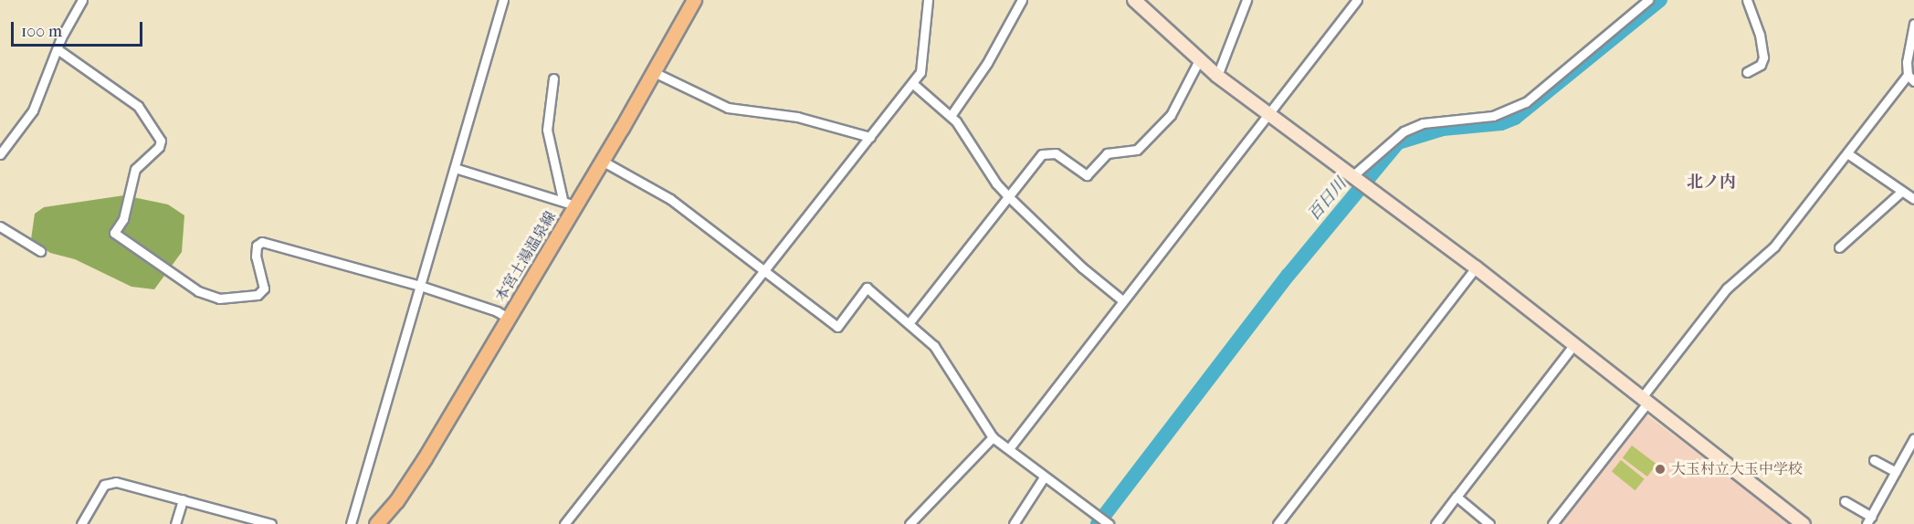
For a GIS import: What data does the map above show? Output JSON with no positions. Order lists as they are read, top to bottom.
{
  "streets": {
    "main road": ["本宮土湯温泉線"]
  },
  "districts": ["北ノ内"],
  "water": ["百日川"],
  "places": ["大玉村立大玉中学校"],
  "scale_bar": "100 m"
}
